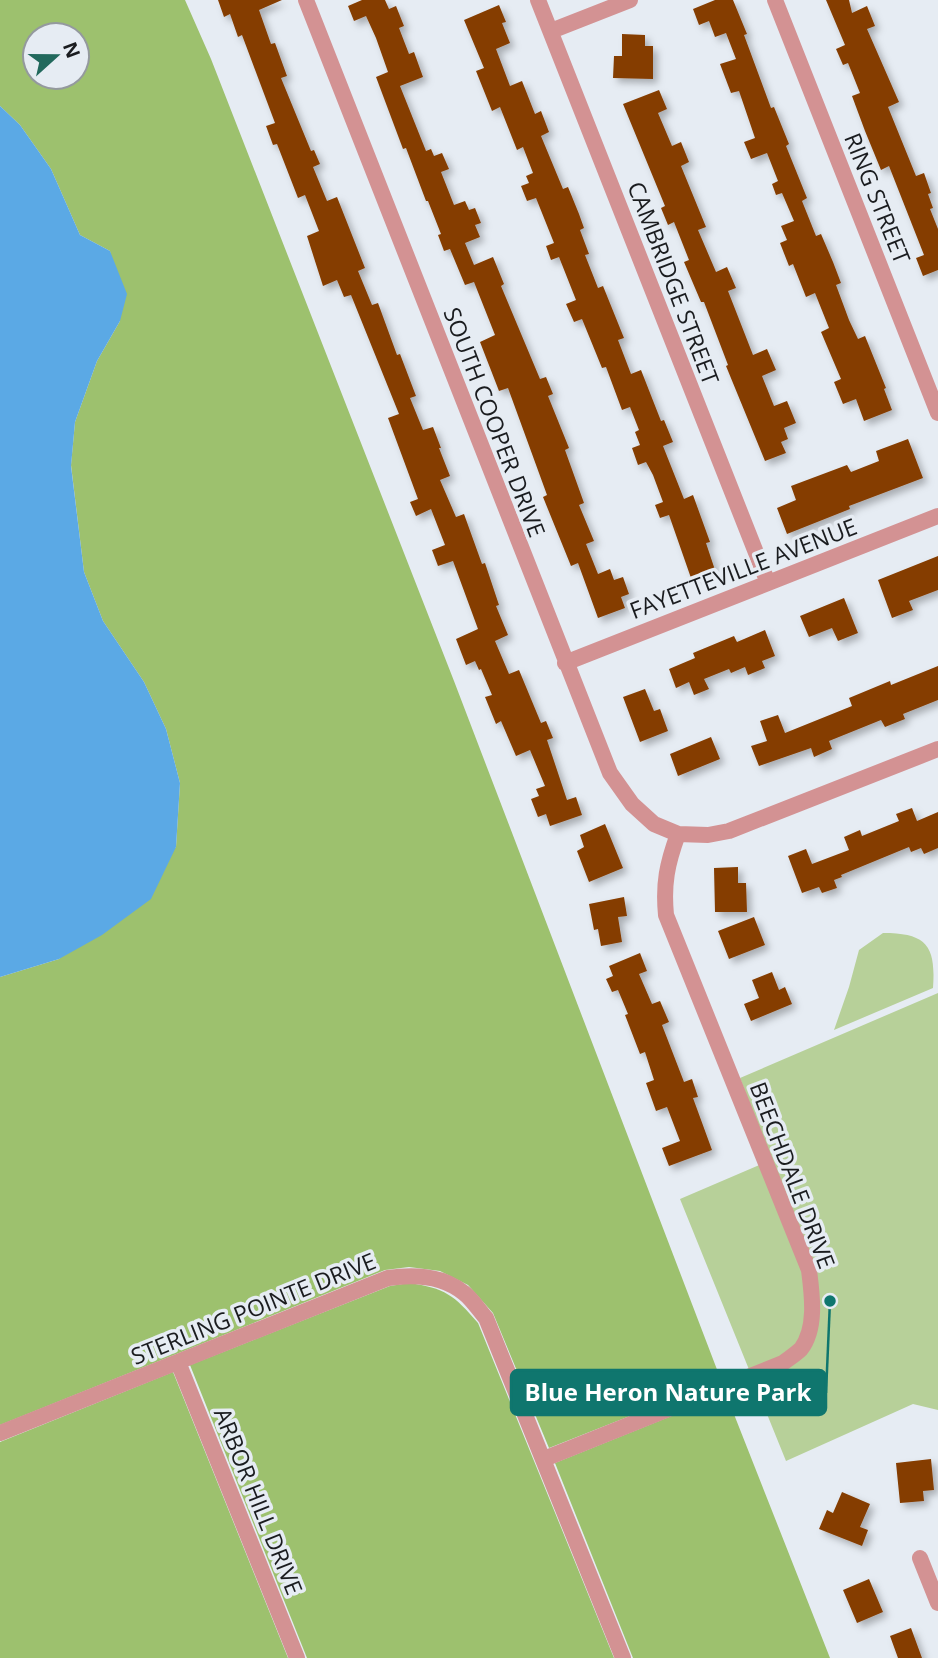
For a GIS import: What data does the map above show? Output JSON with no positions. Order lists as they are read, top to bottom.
{
  "streets": {
    "street": [
      "RING STREET",
      "CAMBRIDGE STREET",
      "SOUTH COOPER DRIVE",
      "FAYETTEVILLE AVENUE",
      "BEECHDALE DRIVE",
      "STERLING POINTE DRIVE",
      "ARBOR HILL DRIVE"
    ]
  },
  "crossings": [
    ["CAMBRIDGE STREET", "FAYETTEVILLE AVENUE"],
    ["SOUTH COOPER DRIVE", "FAYETTEVILLE AVENUE"],
    ["SOUTH COOPER DRIVE", "BEECHDALE DRIVE"],
    ["BEECHDALE DRIVE", "STERLING POINTE DRIVE"],
    ["STERLING POINTE DRIVE", "ARBOR HILL DRIVE"]
  ],
  "places": ["Blue Heron Nature Park"],
  "north": "right"
}
